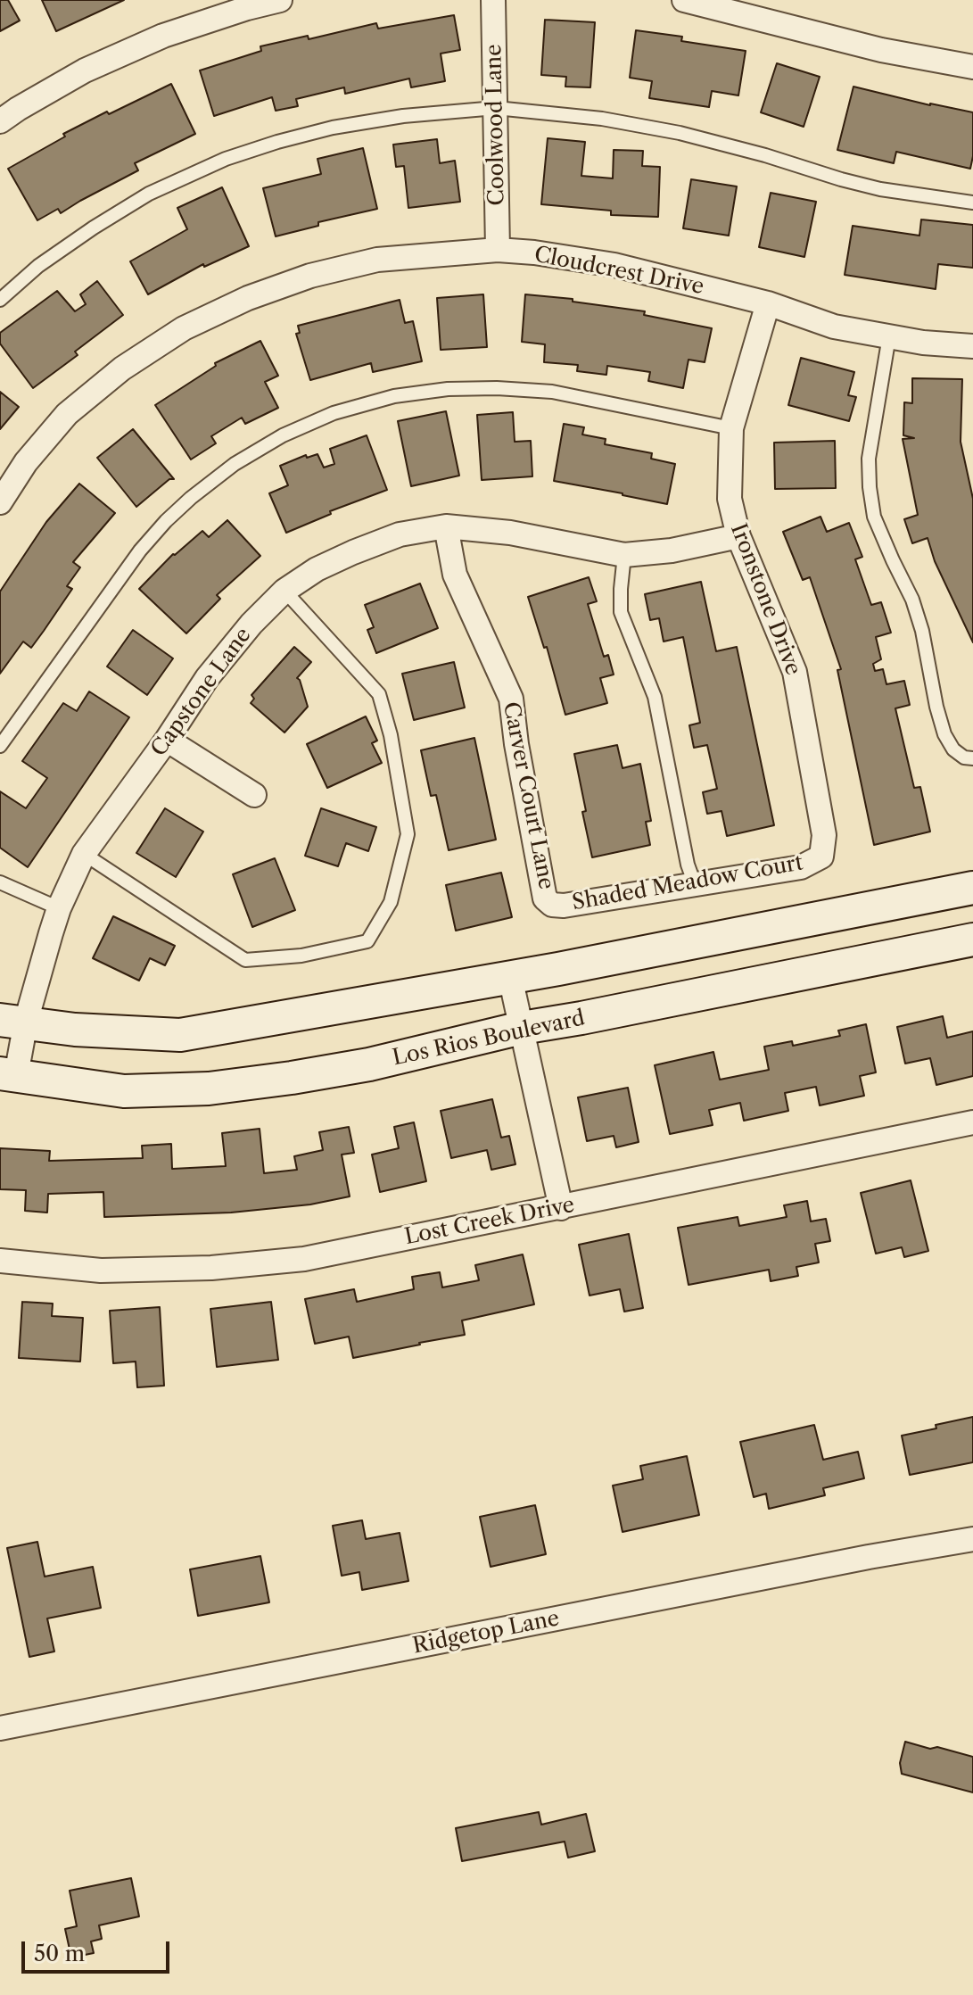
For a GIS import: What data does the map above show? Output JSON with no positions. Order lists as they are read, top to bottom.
{
  "streets": {
    "main road": ["Los Rios Boulevard"],
    "street": [
      "Coolwood Lane",
      "Cloudcrest Drive",
      "Ironstone Drive",
      "Capstone Lane",
      "Carver Court Lane",
      "Shaded Meadow Court",
      "Lost Creek Drive",
      "Ridgetop Lane"
    ]
  },
  "crossings": [
    ["Coolwood Lane", "Cloudcrest Drive"],
    ["Cloudcrest Drive", "Ironstone Drive"],
    ["Ironstone Drive", "Capstone Lane"],
    ["Ironstone Drive", "Shaded Meadow Court"],
    ["Capstone Lane", "Carver Court Lane"],
    ["Capstone Lane", "Los Rios Boulevard"],
    ["Carver Court Lane", "Shaded Meadow Court"]
  ],
  "scale_bar": "50 m"
}
